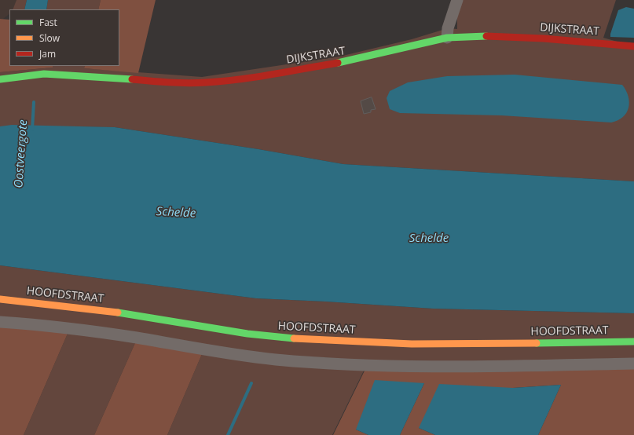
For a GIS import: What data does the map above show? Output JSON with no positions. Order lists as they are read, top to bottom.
{
  "streets": {
    "street": ["DIJKSTRAAT", "HOOFDSTRAAT"]
  },
  "water": ["Oostveergote", "Schelde"],
  "legend": ["Fast", "Slow", "Jam"]
}
